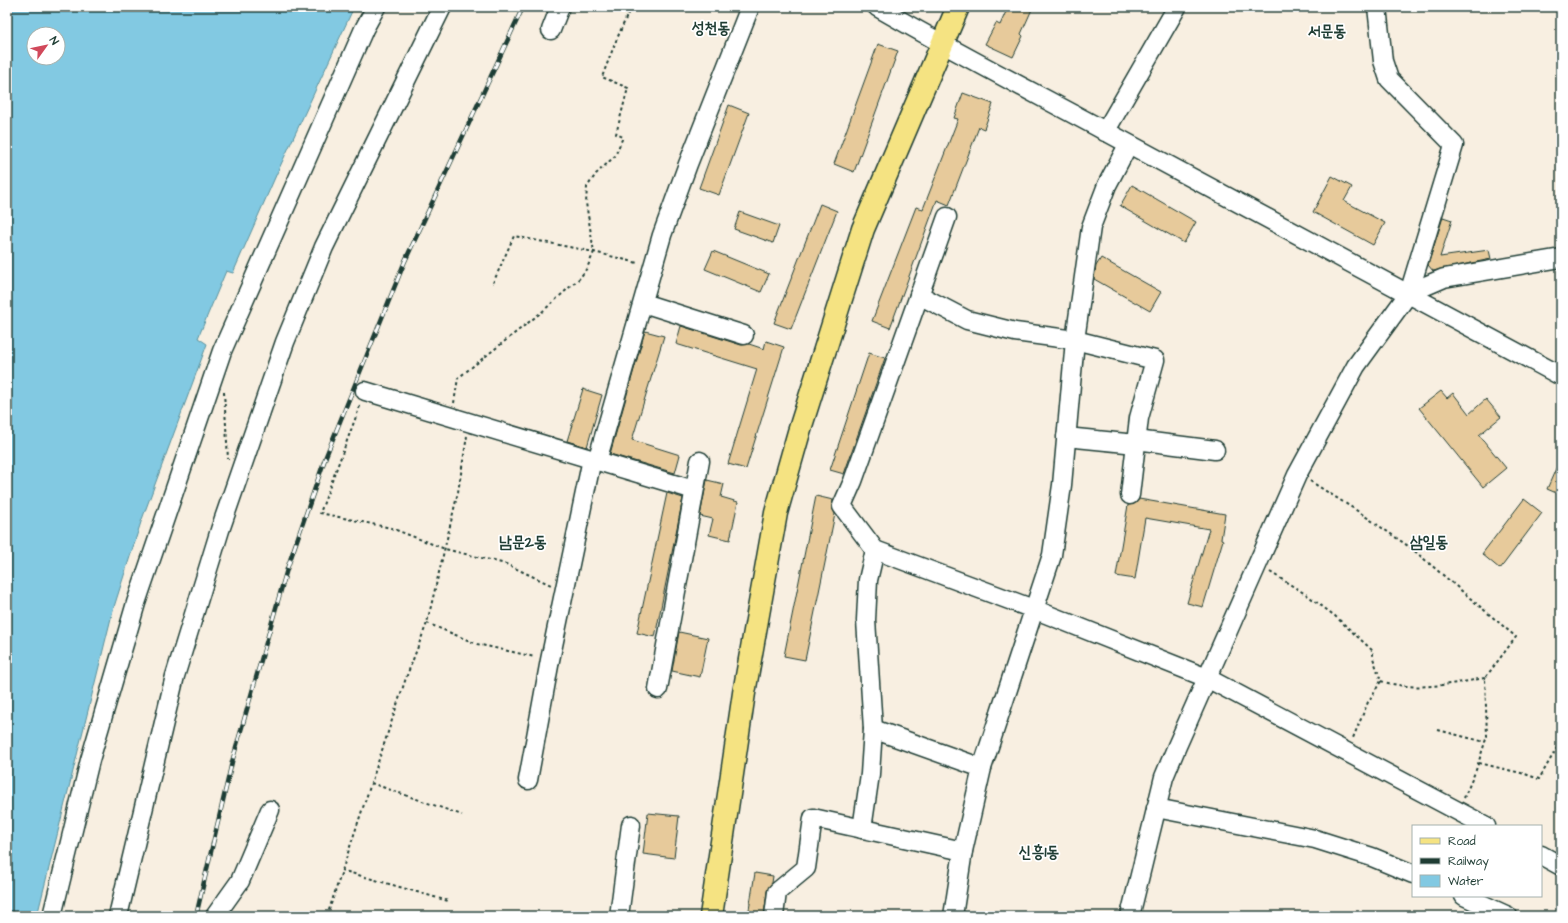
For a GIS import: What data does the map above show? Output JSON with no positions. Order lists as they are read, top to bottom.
{
  "districts": [
    "성천동",
    "서문동",
    "남문2동",
    "삼일동",
    "신흥1동"
  ],
  "legend": ["Road", "Railway", "Water"],
  "north": "top right"
}
